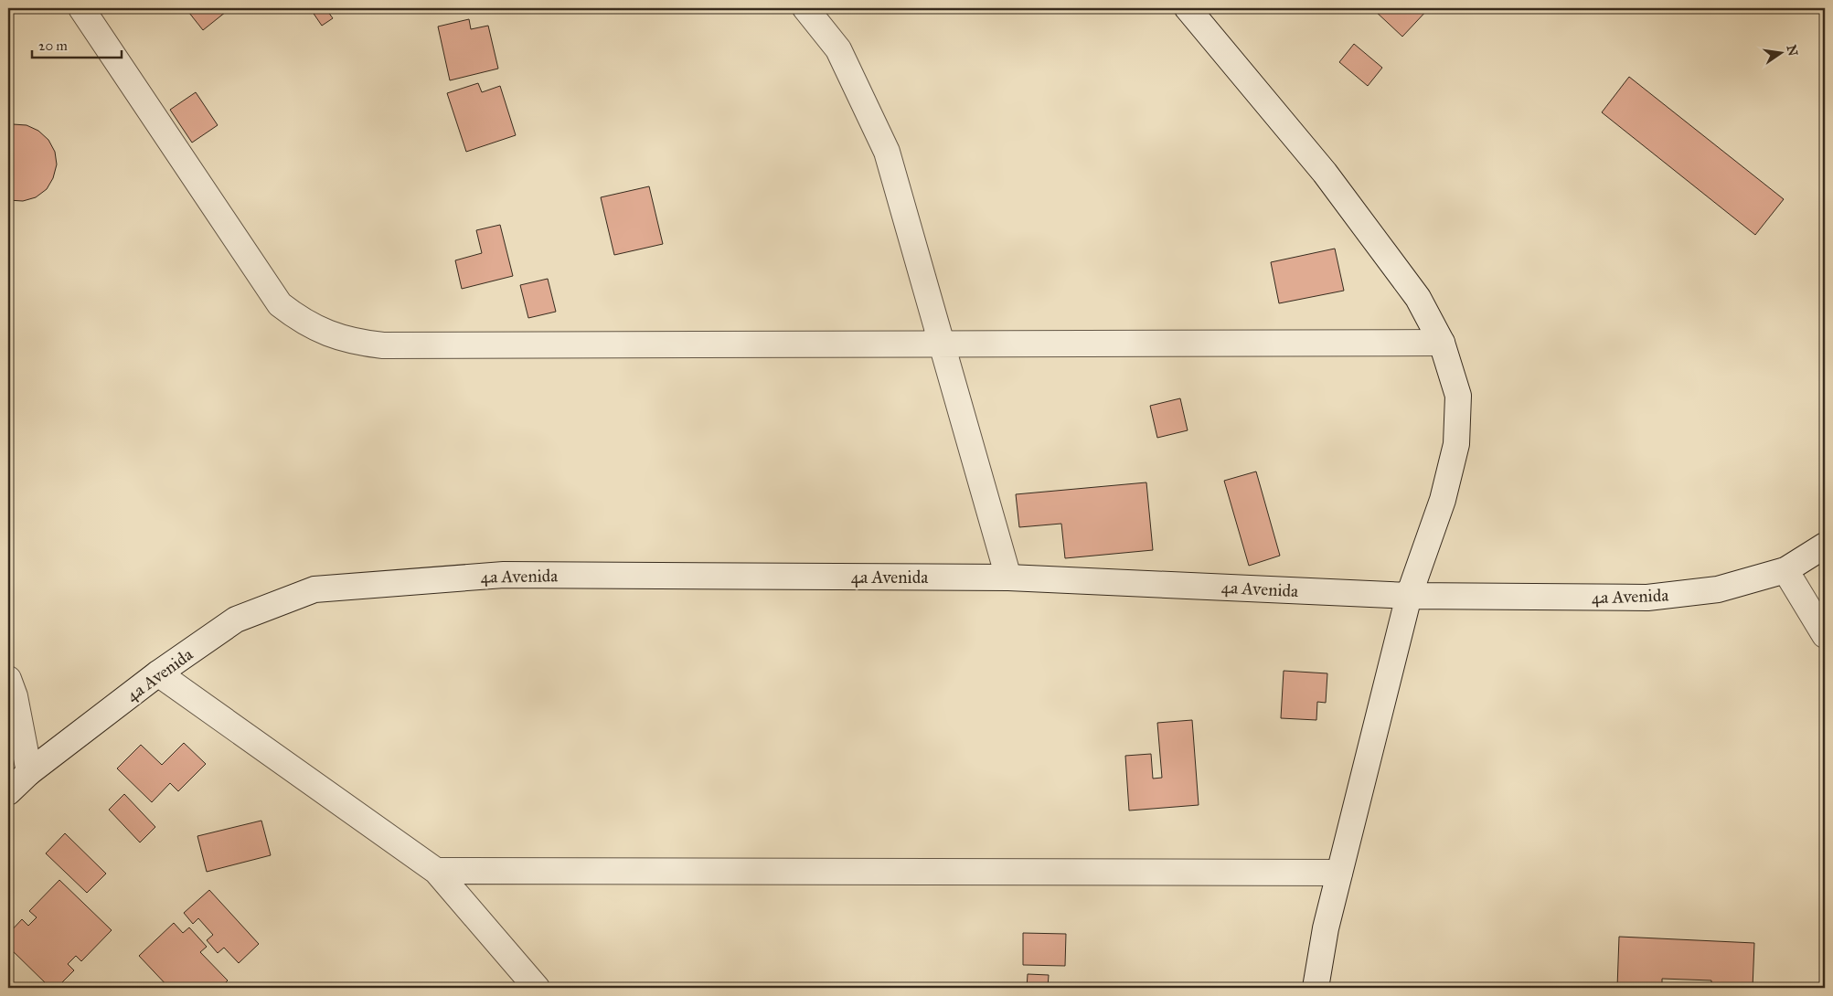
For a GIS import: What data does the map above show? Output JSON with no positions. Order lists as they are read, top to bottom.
{
  "streets": {
    "street": ["4a Avenida"]
  },
  "scale_bar": "20 m",
  "north": "right"
}
